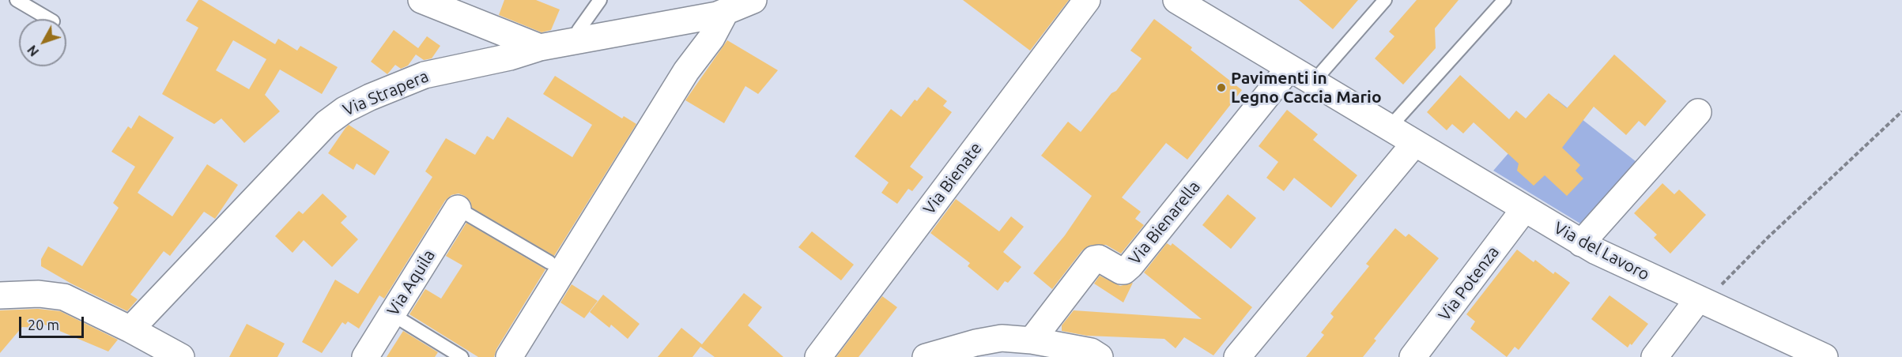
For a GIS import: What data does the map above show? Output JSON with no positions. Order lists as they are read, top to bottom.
{
  "streets": {
    "street": [
      "Via Strapera",
      "Via Bienate",
      "Via Bienarella",
      "Via del Lavoro",
      "Via Aquila",
      "Via Potenza"
    ]
  },
  "crossings": [
    ["Via Bienarella", "Via del Lavoro"],
    ["Via del Lavoro", "Via Potenza"]
  ],
  "places": ["Pavimenti in Legno Caccia Mario"],
  "scale_bar": "20 m",
  "north": "bottom left"
}
